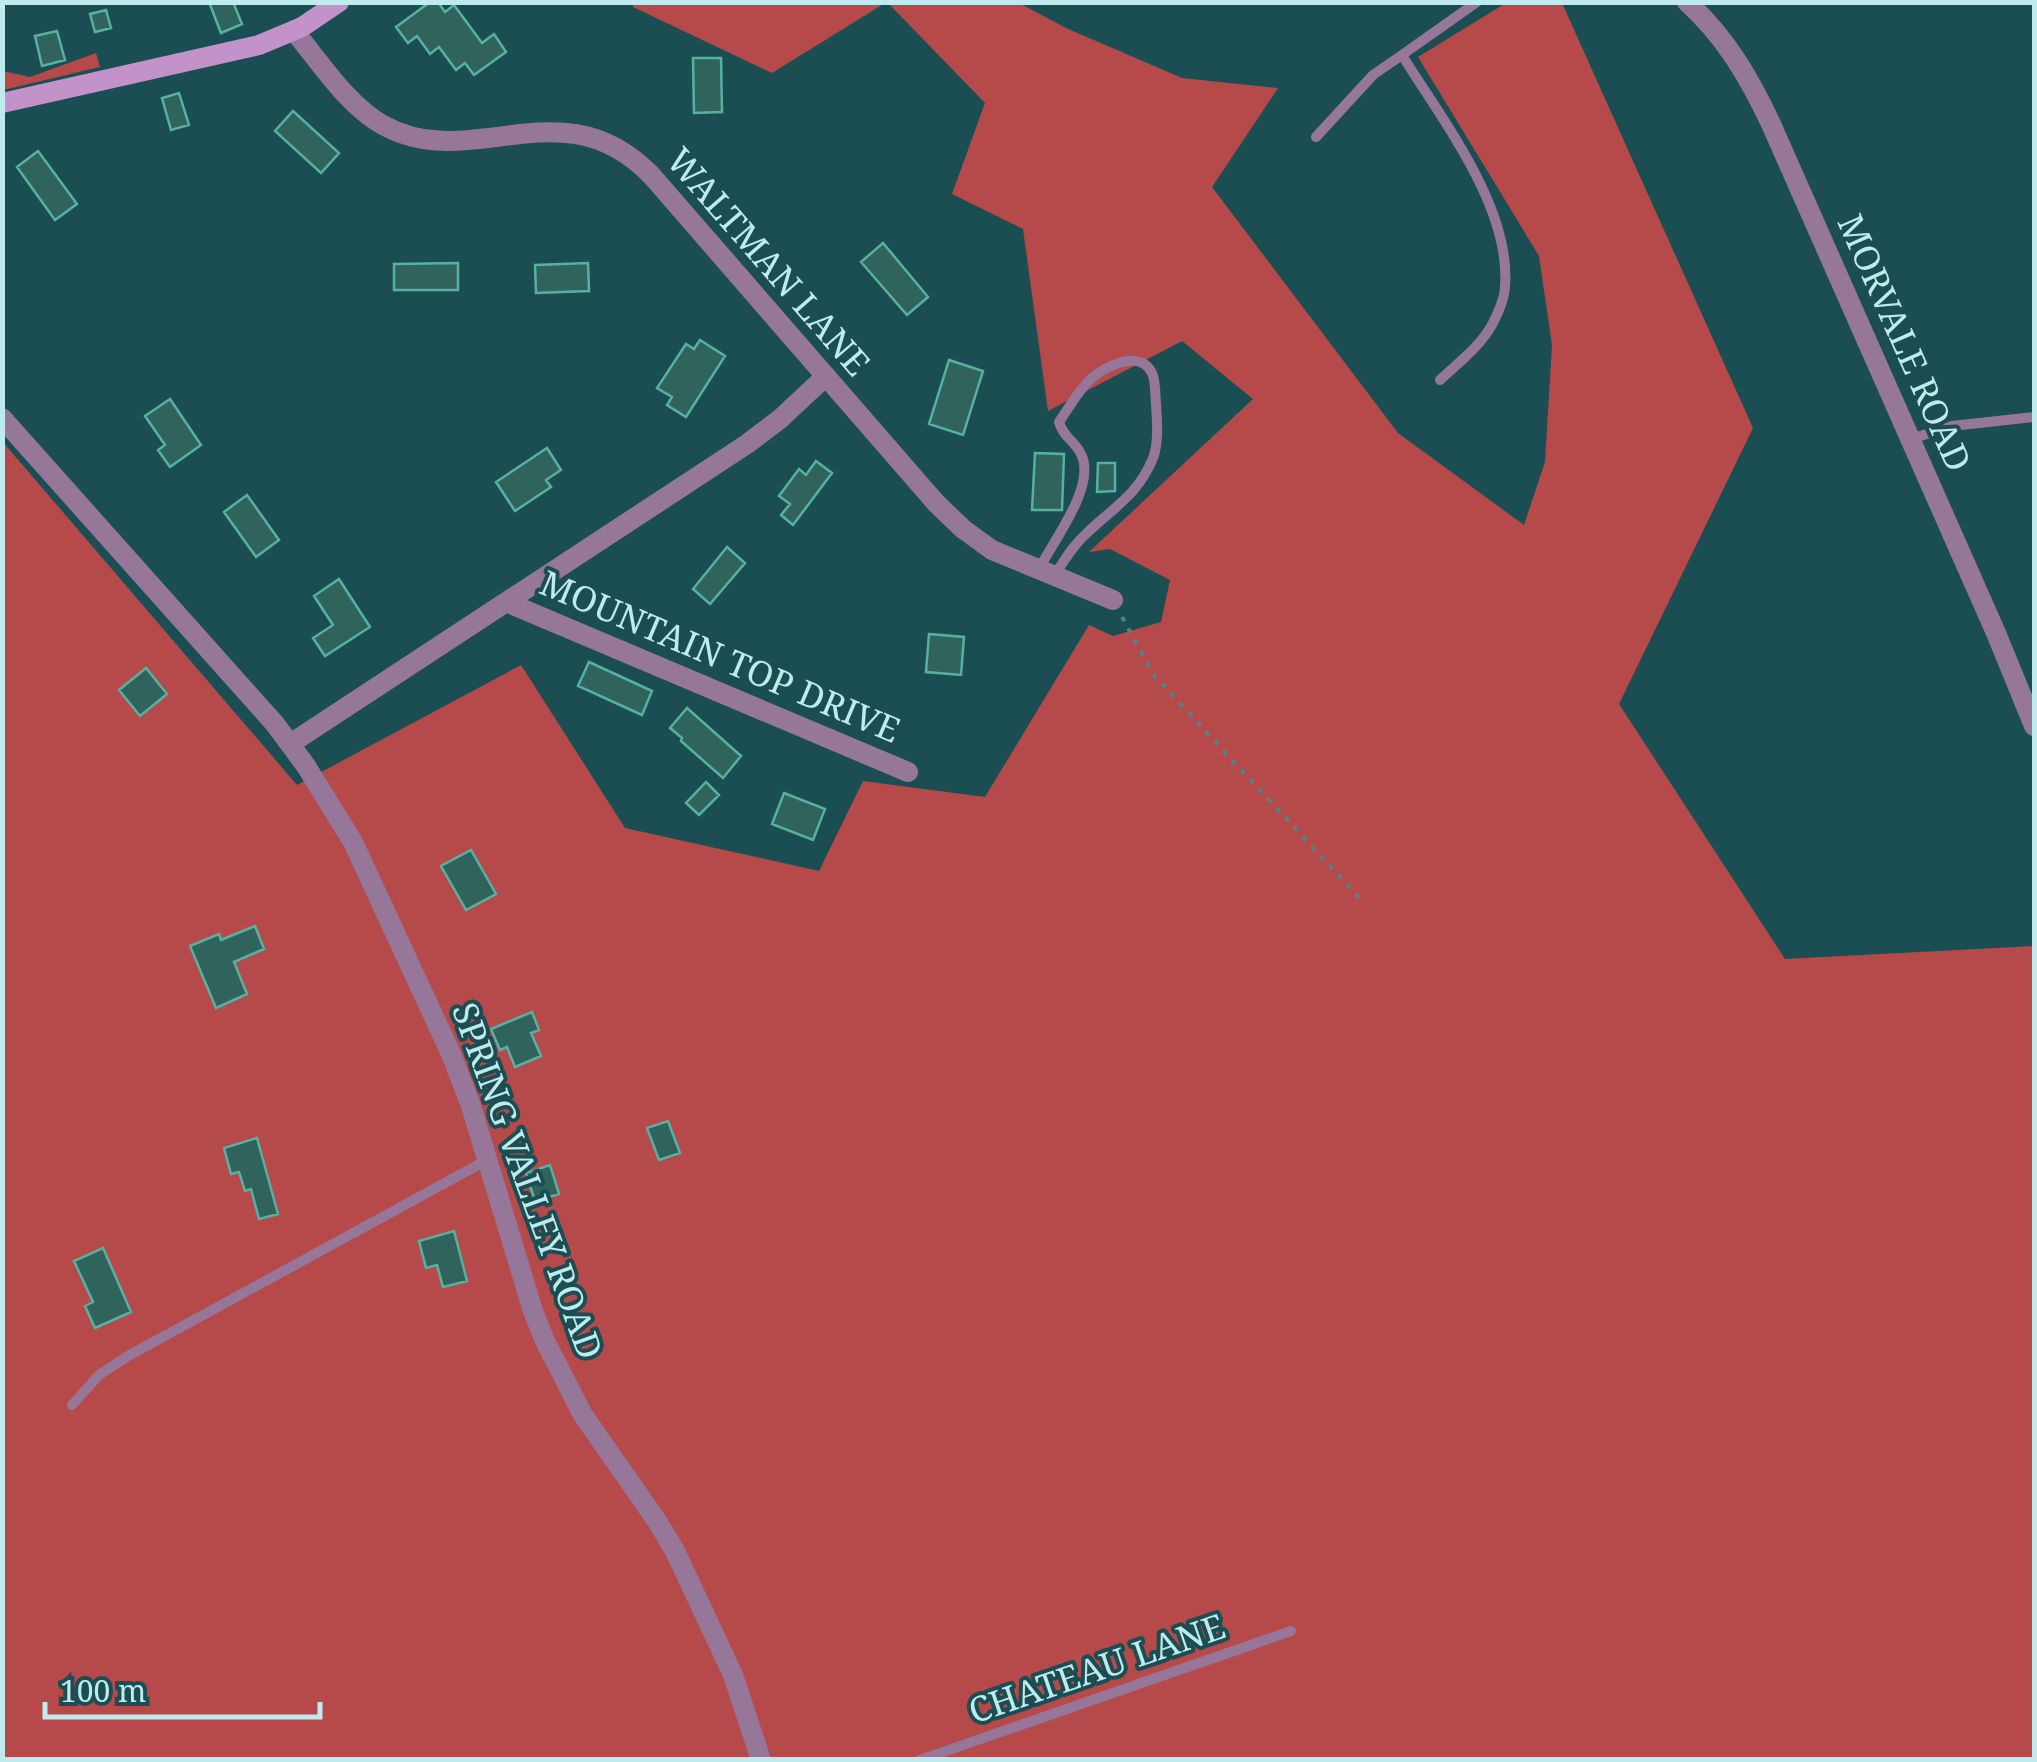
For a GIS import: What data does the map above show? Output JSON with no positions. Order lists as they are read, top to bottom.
{
  "streets": {
    "street": [
      "WALTMAN LANE",
      "MORVALE ROAD",
      "MOUNTAIN TOP DRIVE",
      "SPRING VALLEY ROAD"
    ],
    "lane": ["CHATEAU LANE"]
  },
  "crossings": [
    ["WALTMAN LANE", "MOUNTAIN TOP DRIVE"],
    ["MOUNTAIN TOP DRIVE", "SPRING VALLEY ROAD"]
  ],
  "scale_bar": "100 m"
}
